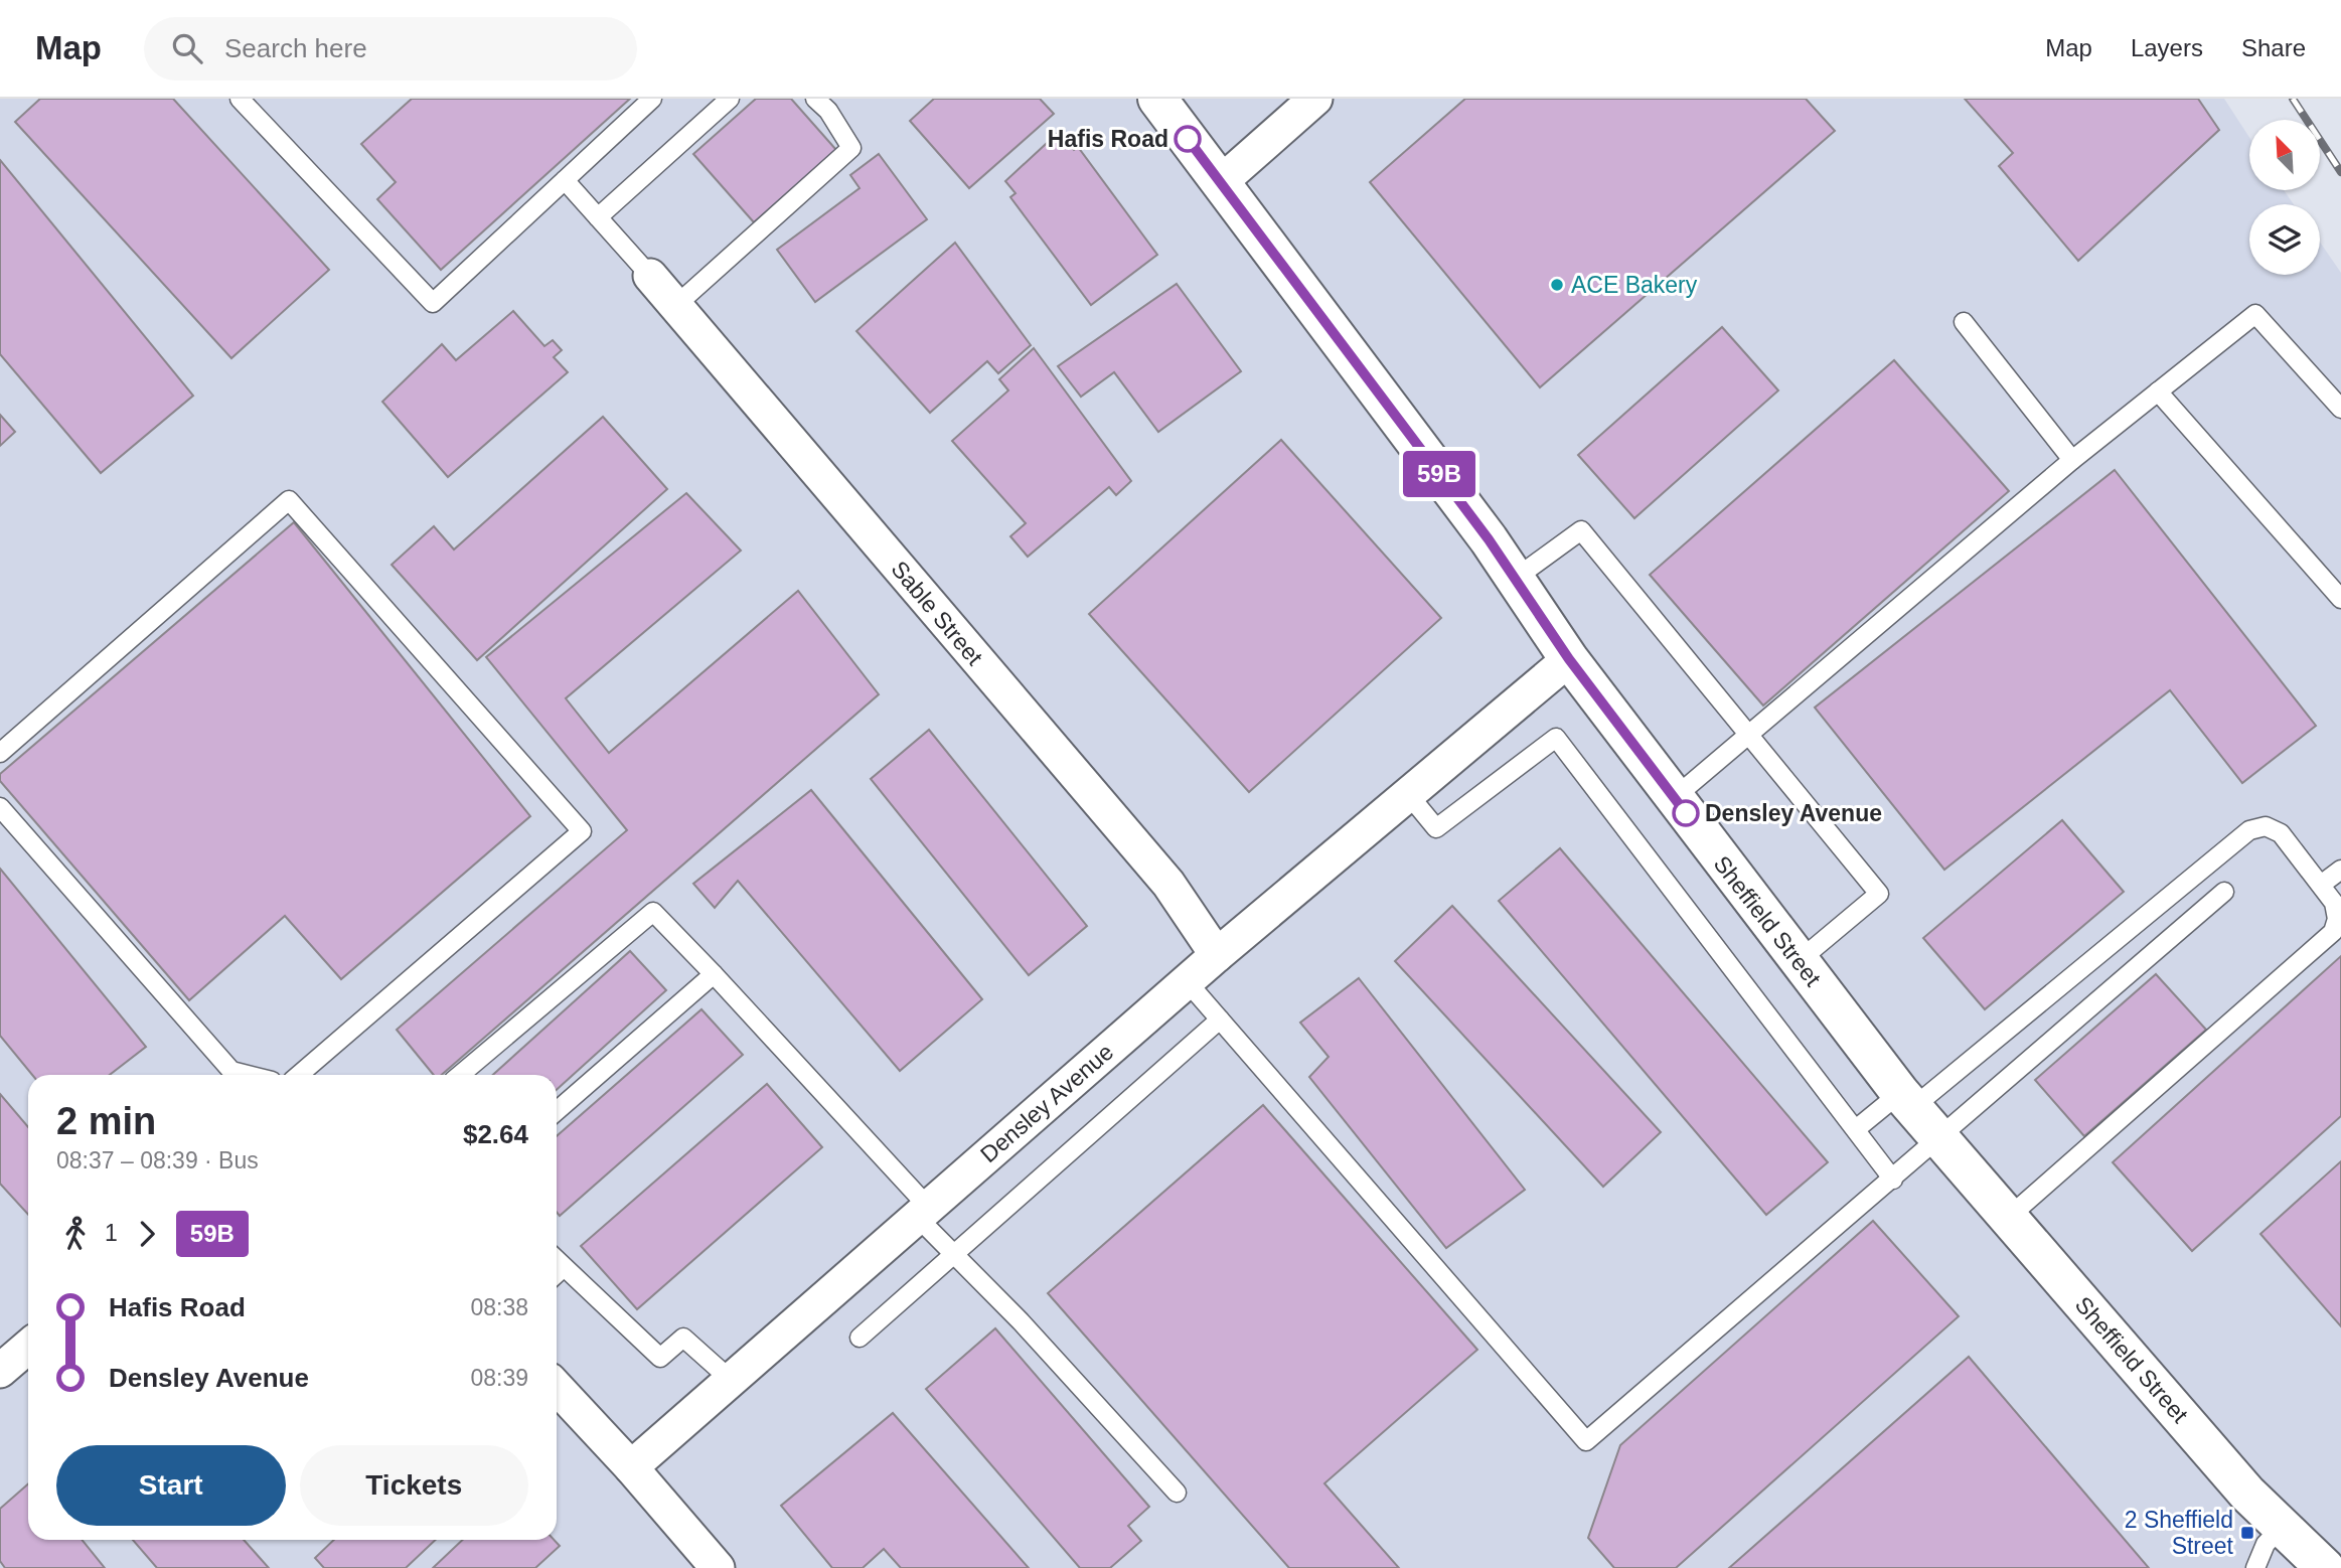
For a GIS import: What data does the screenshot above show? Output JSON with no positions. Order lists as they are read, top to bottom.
{
  "streets": {
    "street": ["Sable Street", "Sheffield Street", "Densley Avenue"]
  },
  "crossings": [
    ["Sable Street", "Densley Avenue"],
    ["Sheffield Street", "Densley Avenue"]
  ],
  "places": {
    "other": ["Hafis Road", "ACE Bakery", "Densley Avenue"],
    "transit": ["2 Sheffield Street"]
  },
  "lines": ["bus line 59B"],
  "north": "top left",
  "page": {
    "header": "Map",
    "search": "Search here",
    "nav": ["Map", "Layers", "Share"],
    "on_map": "59B",
    "heading": ["2 min", "08:37 – 08:39 · Bus", "$2.64"],
    "legs": ["1", "59B"],
    "list": [
      {
        "name": "Hafis Road",
        "value": "08:38"
      },
      {
        "name": "Densley Avenue",
        "value": "08:39"
      }
    ],
    "buttons": ["Start", "Tickets"]
  }
}
